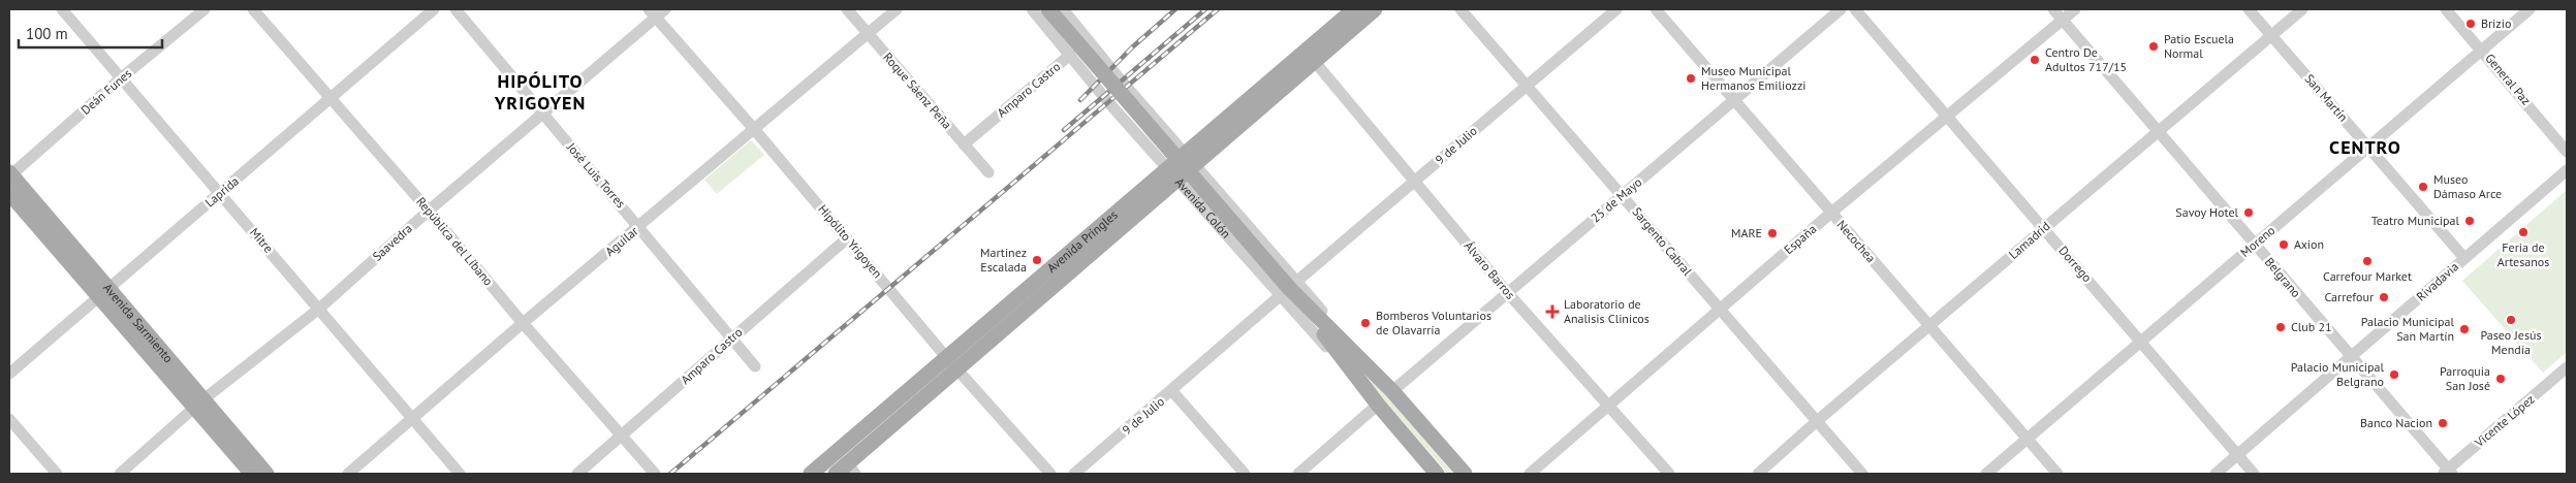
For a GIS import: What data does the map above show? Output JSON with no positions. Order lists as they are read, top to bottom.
{
  "streets": {
    "main road": ["Avenida Colón", "Avenida Pringles", "Avenida Sarmiento"],
    "street": [
      "General Paz",
      "Amparo Castro",
      "Roque Sáenz Peña",
      "Deán Funes",
      "San Martín",
      "9 de Julio",
      "José Luis Torres",
      "Laprida",
      "25 de Mayo",
      "España",
      "Mitre",
      "Lamadrid",
      "República del Líbano",
      "Aguilar",
      "Hipólito Yrigoyen",
      "Sargento Cabral",
      "Necochea",
      "Moreno",
      "Saavedra",
      "Dorrego",
      "Álvaro Barros",
      "Belgrano",
      "Rivadavia",
      "Vicente López"
    ]
  },
  "crossings": [
    ["General Paz", "Moreno"],
    ["Amparo Castro", "Roque Sáenz Peña"],
    ["Amparo Castro", "José Luis Torres"],
    ["Amparo Castro", "Avenida Colón"],
    ["Amparo Castro", "República del Líbano"],
    ["Amparo Castro", "Hipólito Yrigoyen"],
    ["Roque Sáenz Peña", "Aguilar"],
    ["Deán Funes", "Mitre"],
    ["Deán Funes", "Avenida Sarmiento"],
    ["San Martín", "Lamadrid"],
    ["San Martín", "Moreno"],
    ["San Martín", "Rivadavia"],
    ["9 de Julio", "Avenida Colón"],
    ["9 de Julio", "Sargento Cabral"],
    ["9 de Julio", "Álvaro Barros"],
    ["José Luis Torres", "Aguilar"],
    ["José Luis Torres", "Saavedra"],
    ["Laprida", "Mitre"],
    ["Laprida", "República del Líbano"],
    ["Laprida", "Avenida Sarmiento"],
    ["25 de Mayo", "Avenida Colón"],
    ["25 de Mayo", "Sargento Cabral"],
    ["25 de Mayo", "Necochea"],
    ["25 de Mayo", "Álvaro Barros"],
    ["Avenida Colón", "Avenida Pringles"],
    ["España", "Sargento Cabral"],
    ["España", "Necochea"],
    ["España", "Dorrego"],
    ["España", "Álvaro Barros"],
    ["España", "Belgrano"],
    ["Mitre", "Aguilar"],
    ["Mitre", "Saavedra"],
    ["Avenida Pringles", "Hipólito Yrigoyen"],
    ["Avenida Pringles", "Álvaro Barros"],
    ["Lamadrid", "Sargento Cabral"],
    ["Lamadrid", "Necochea"],
    ["Lamadrid", "Dorrego"],
    ["Lamadrid", "Belgrano"],
    ["República del Líbano", "Aguilar"],
    ["República del Líbano", "Saavedra"],
    ["Aguilar", "Hipólito Yrigoyen"],
    ["Hipólito Yrigoyen", "Saavedra"],
    ["Necochea", "Moreno"],
    ["Moreno", "Dorrego"],
    ["Moreno", "Belgrano"],
    ["Saavedra", "Avenida Sarmiento"],
    ["Dorrego", "Rivadavia"],
    ["Belgrano", "Rivadavia"],
    ["Belgrano", "Vicente López"]
  ],
  "districts": ["HIPÓLITO YRIGOYEN", "CENTRO"],
  "places": {
    "other": [
      "Brizio",
      "Patio Escuela Normal",
      "Centro De Adultos 717/15",
      "Museo Municipal Hermanos Emiliozzi",
      "Museo Dámaso Arce",
      "Savoy Hotel",
      "Teatro Municipal",
      "Feria de Artesanos",
      "MARE",
      "Axion",
      "Martinez Escalada",
      "Carrefour Market",
      "Carrefour",
      "Paseo Jesús Mendía",
      "Bomberos Voluntarios de Olavarría",
      "Club 21",
      "Palacio Municipal San Martín",
      "Palacio Municipal Belgrano",
      "Parroquia San José",
      "Banco Nacion"
    ],
    "health": ["Laboratorio de Analisis Clinicos"]
  },
  "scale_bar": "100 m"
}
